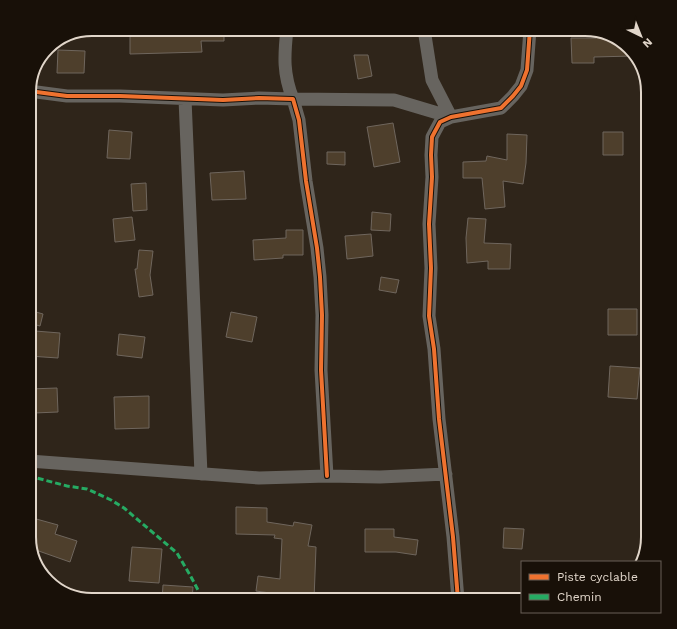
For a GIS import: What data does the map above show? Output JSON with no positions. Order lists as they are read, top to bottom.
{
  "legend": ["Piste cyclable", "Chemin"],
  "north": "bottom right"
}
